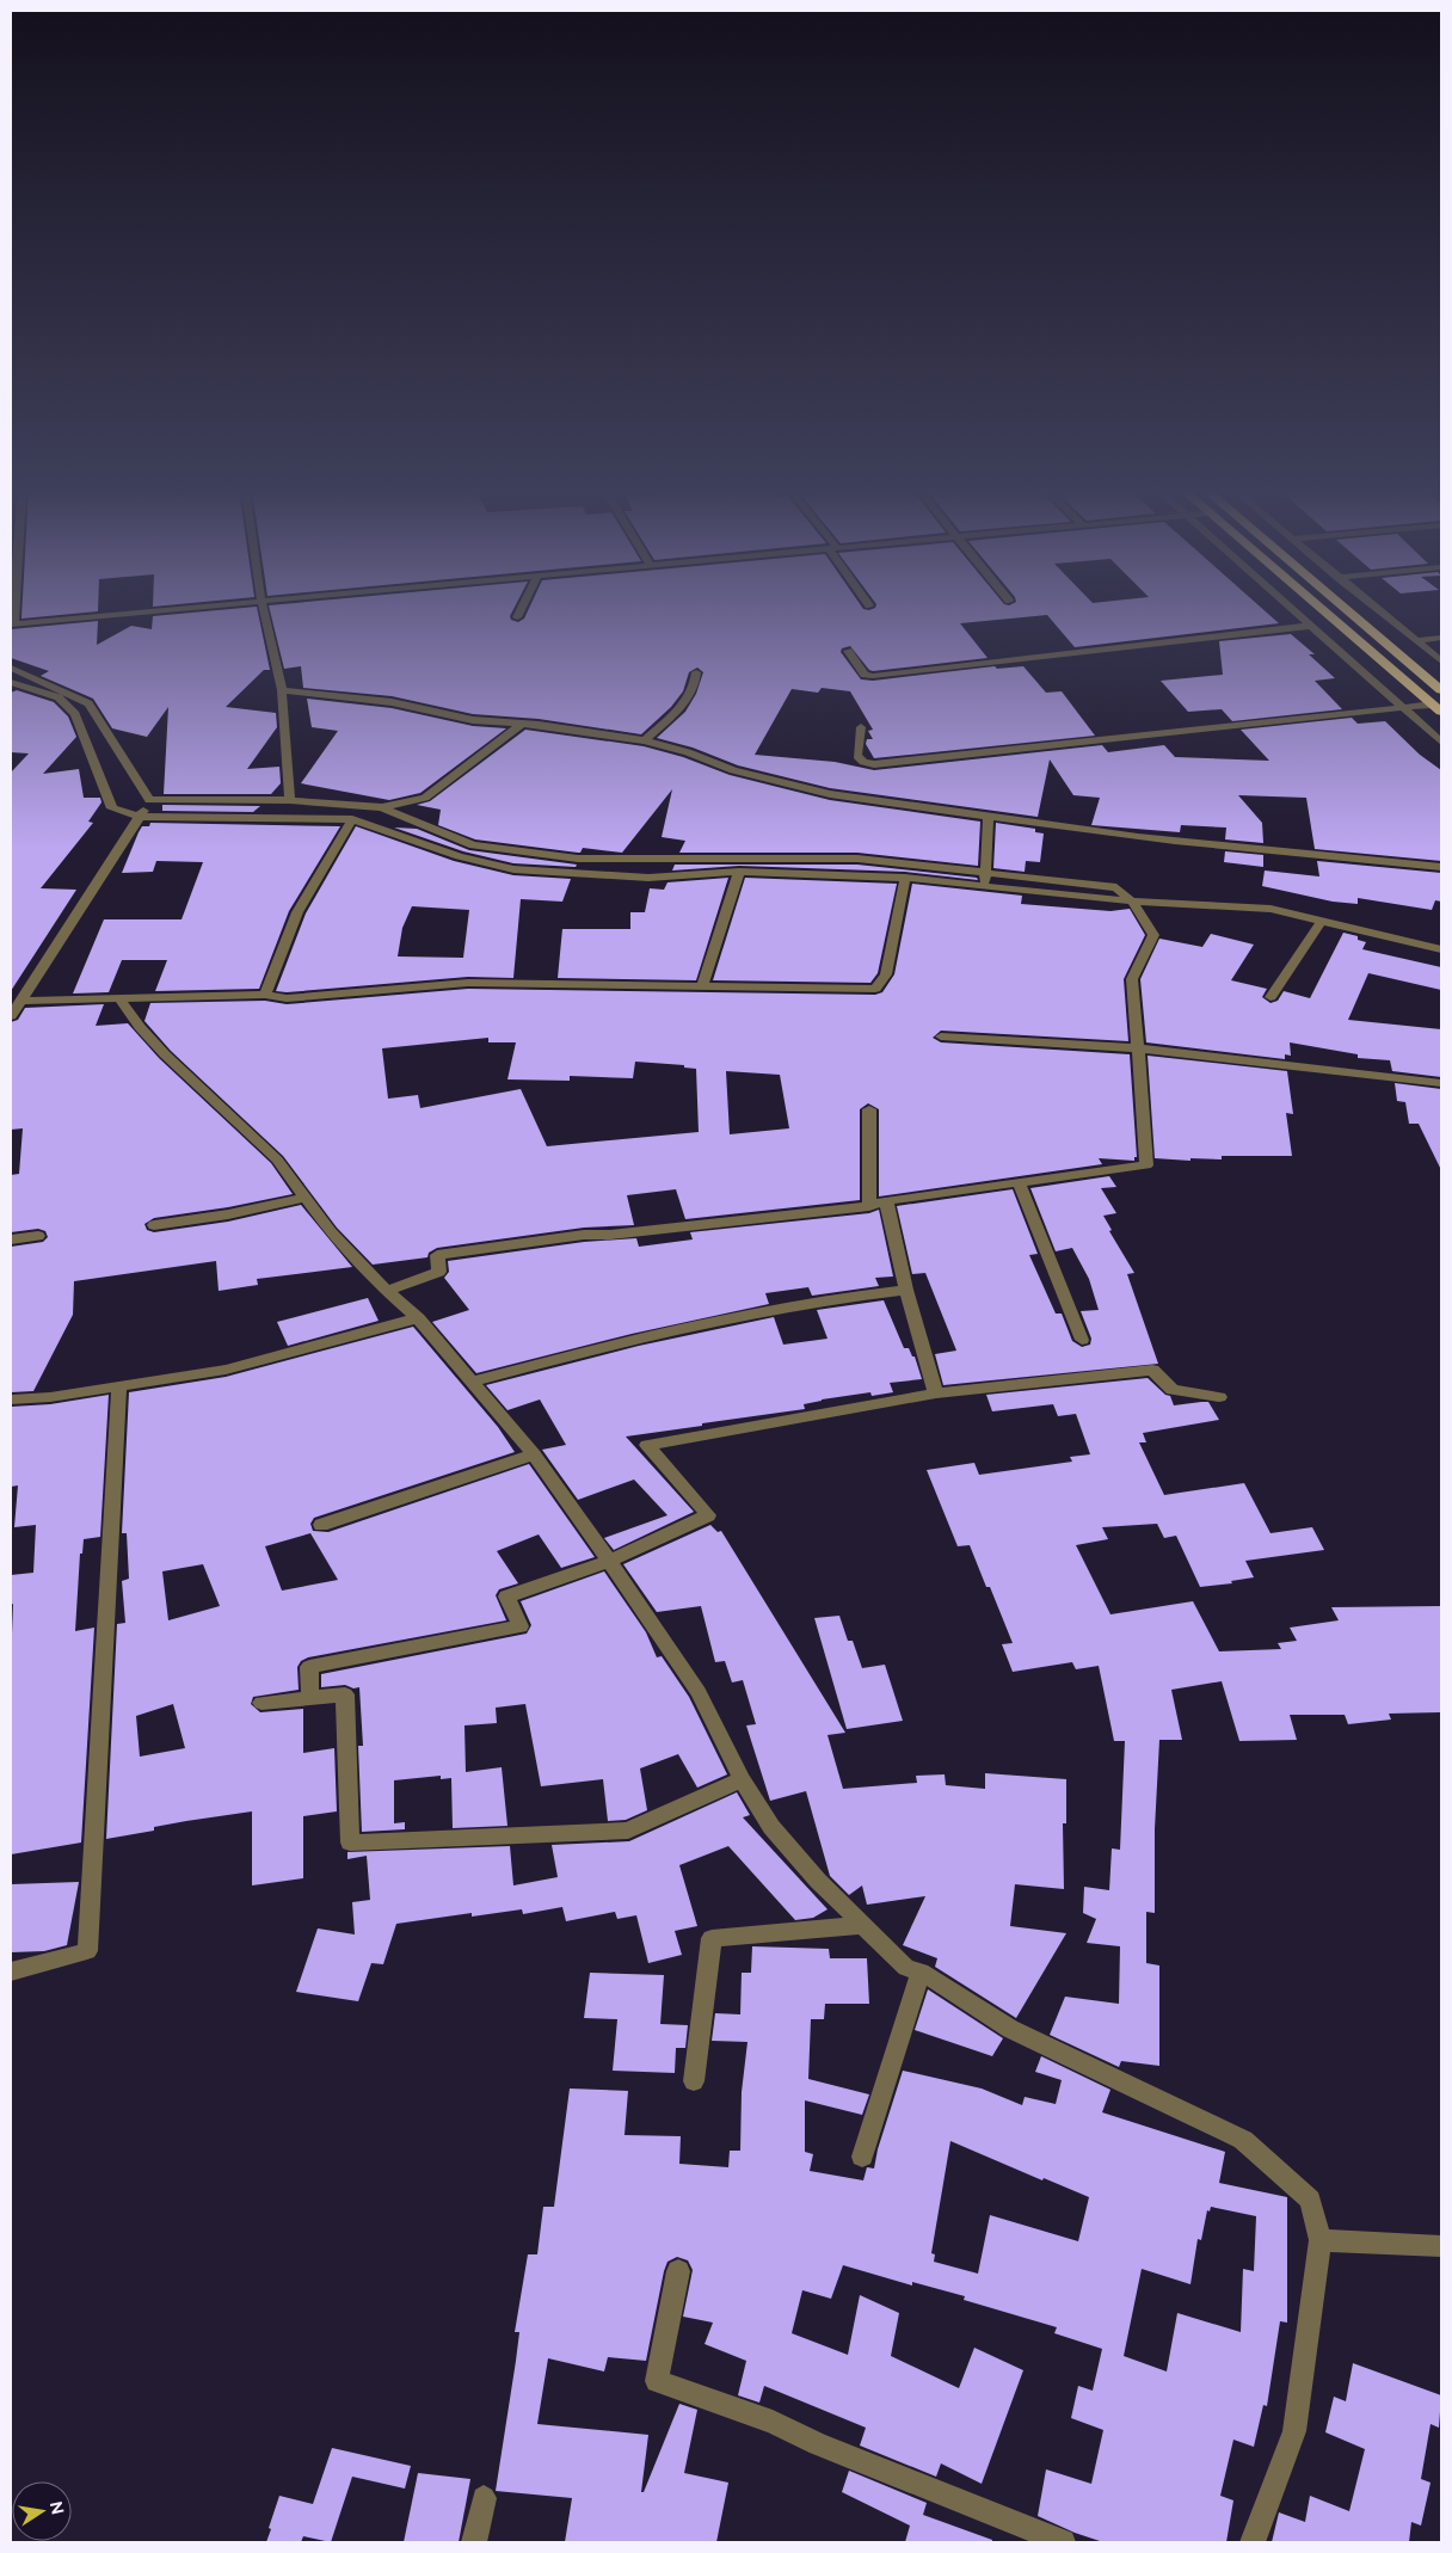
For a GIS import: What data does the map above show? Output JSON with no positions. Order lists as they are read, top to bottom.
{
  "north": "right"
}
